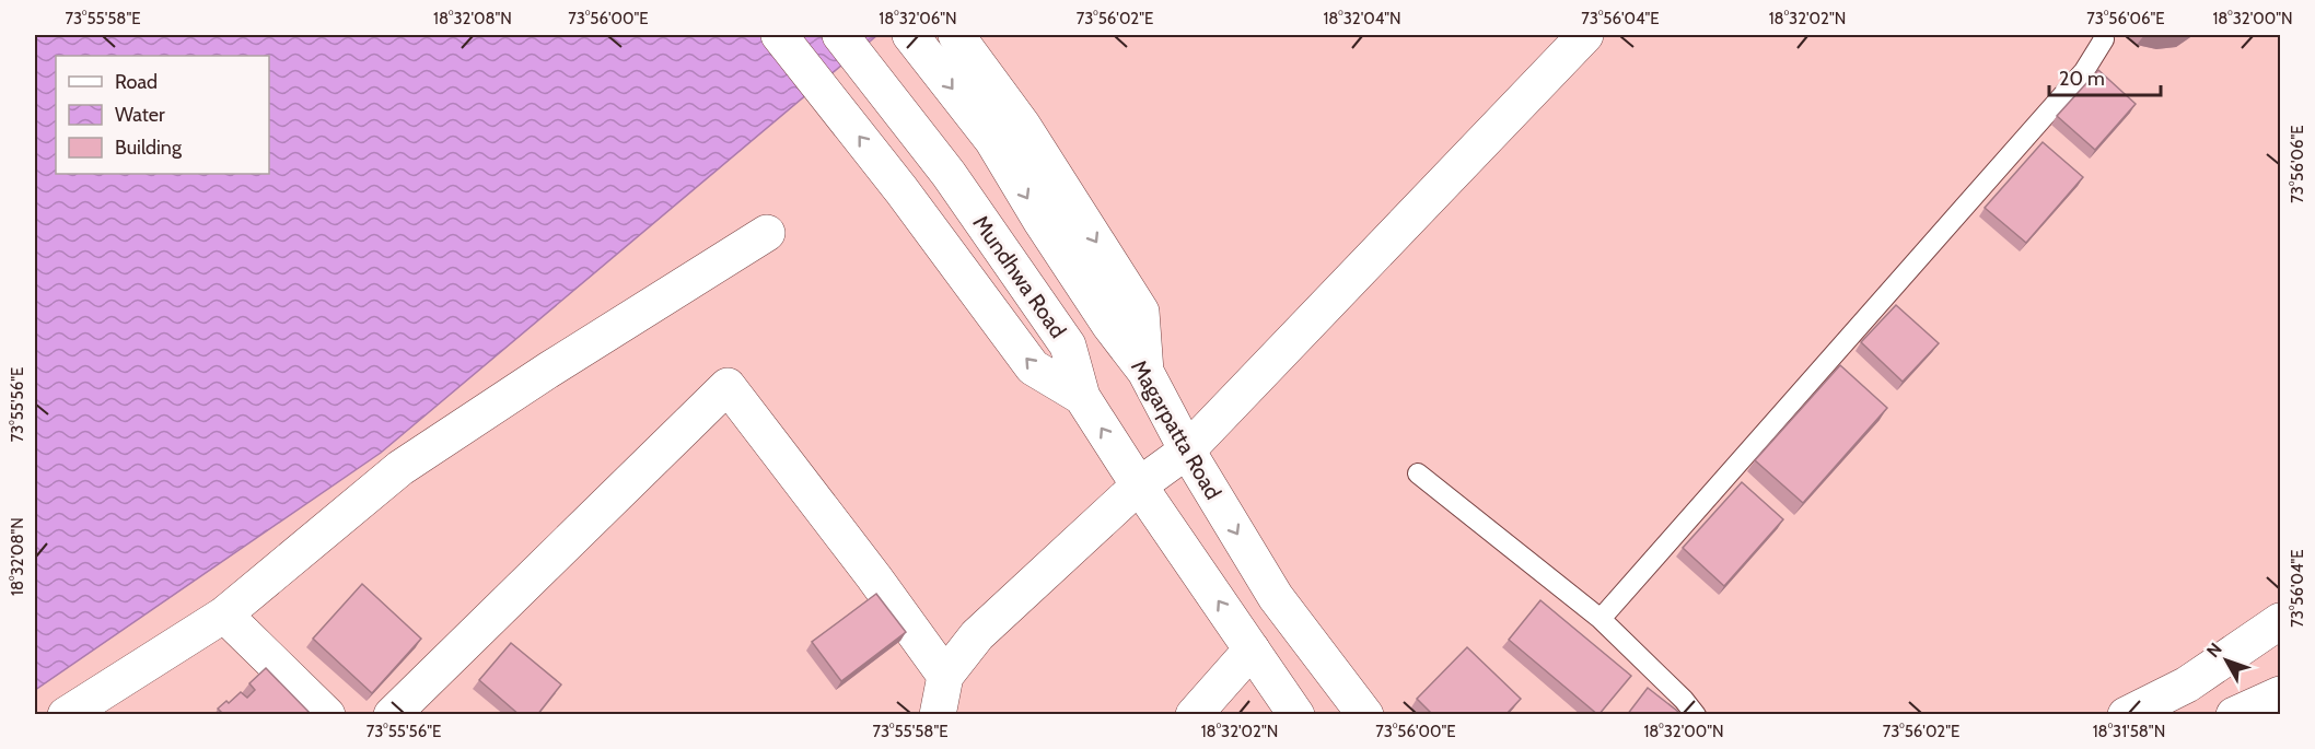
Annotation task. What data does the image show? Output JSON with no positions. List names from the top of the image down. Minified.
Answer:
{"streets":{"main road":["Mundhwa Road","Magarpatta Road"]},"legend":["Road","Water","Building"],"scale_bar":"20 m","north":"top left","coordinates":["73°55'58\"E","18°32'08\"N","73°56'00\"E","18°32'06\"N","73°56'02\"E","18°32'04\"N","73°56'04\"E","18°32'02\"N","73°56'06\"E","18°32'00\"N","73°55'56\"E","18°31'58\"N"]}
